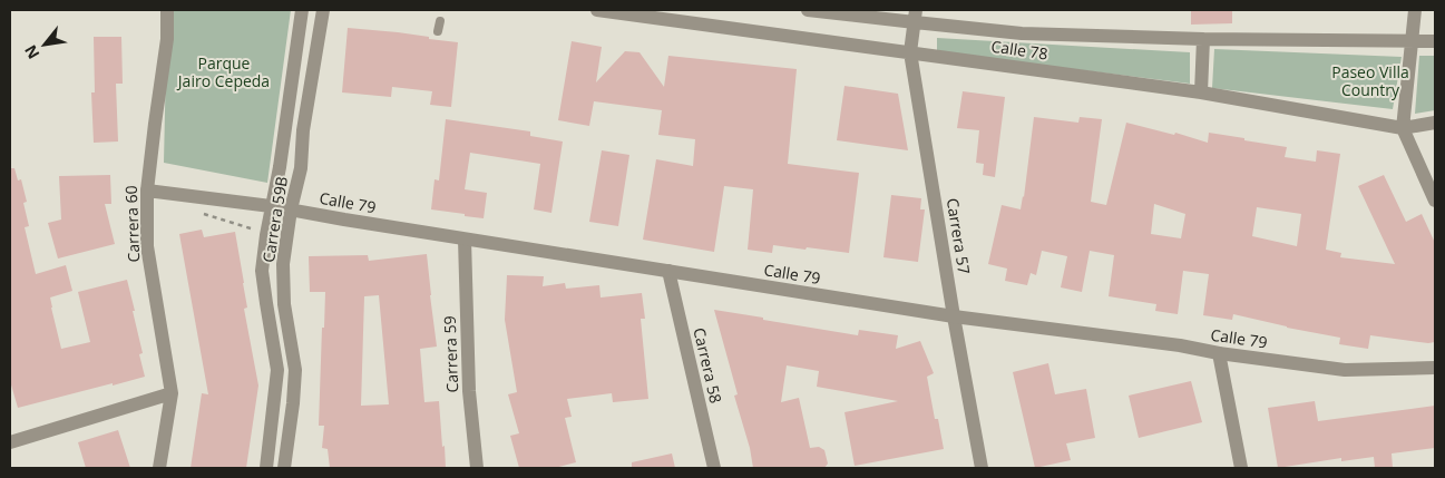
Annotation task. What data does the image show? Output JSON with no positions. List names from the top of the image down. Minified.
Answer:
{"streets":{"street":["Calle 78","Calle 79","Carrera 59B","Carrera 60","Carrera 57","Carrera 59","Carrera 58"]},"crossings":[["Calle 78","Carrera 57"],["Calle 79","Carrera 59B"],["Calle 79","Carrera 60"],["Calle 79","Carrera 57"],["Calle 79","Carrera 59"],["Calle 79","Carrera 58"]],"parks":["Parque Jairo Cepeda","Paseo Villa Country"],"north":"bottom left"}
